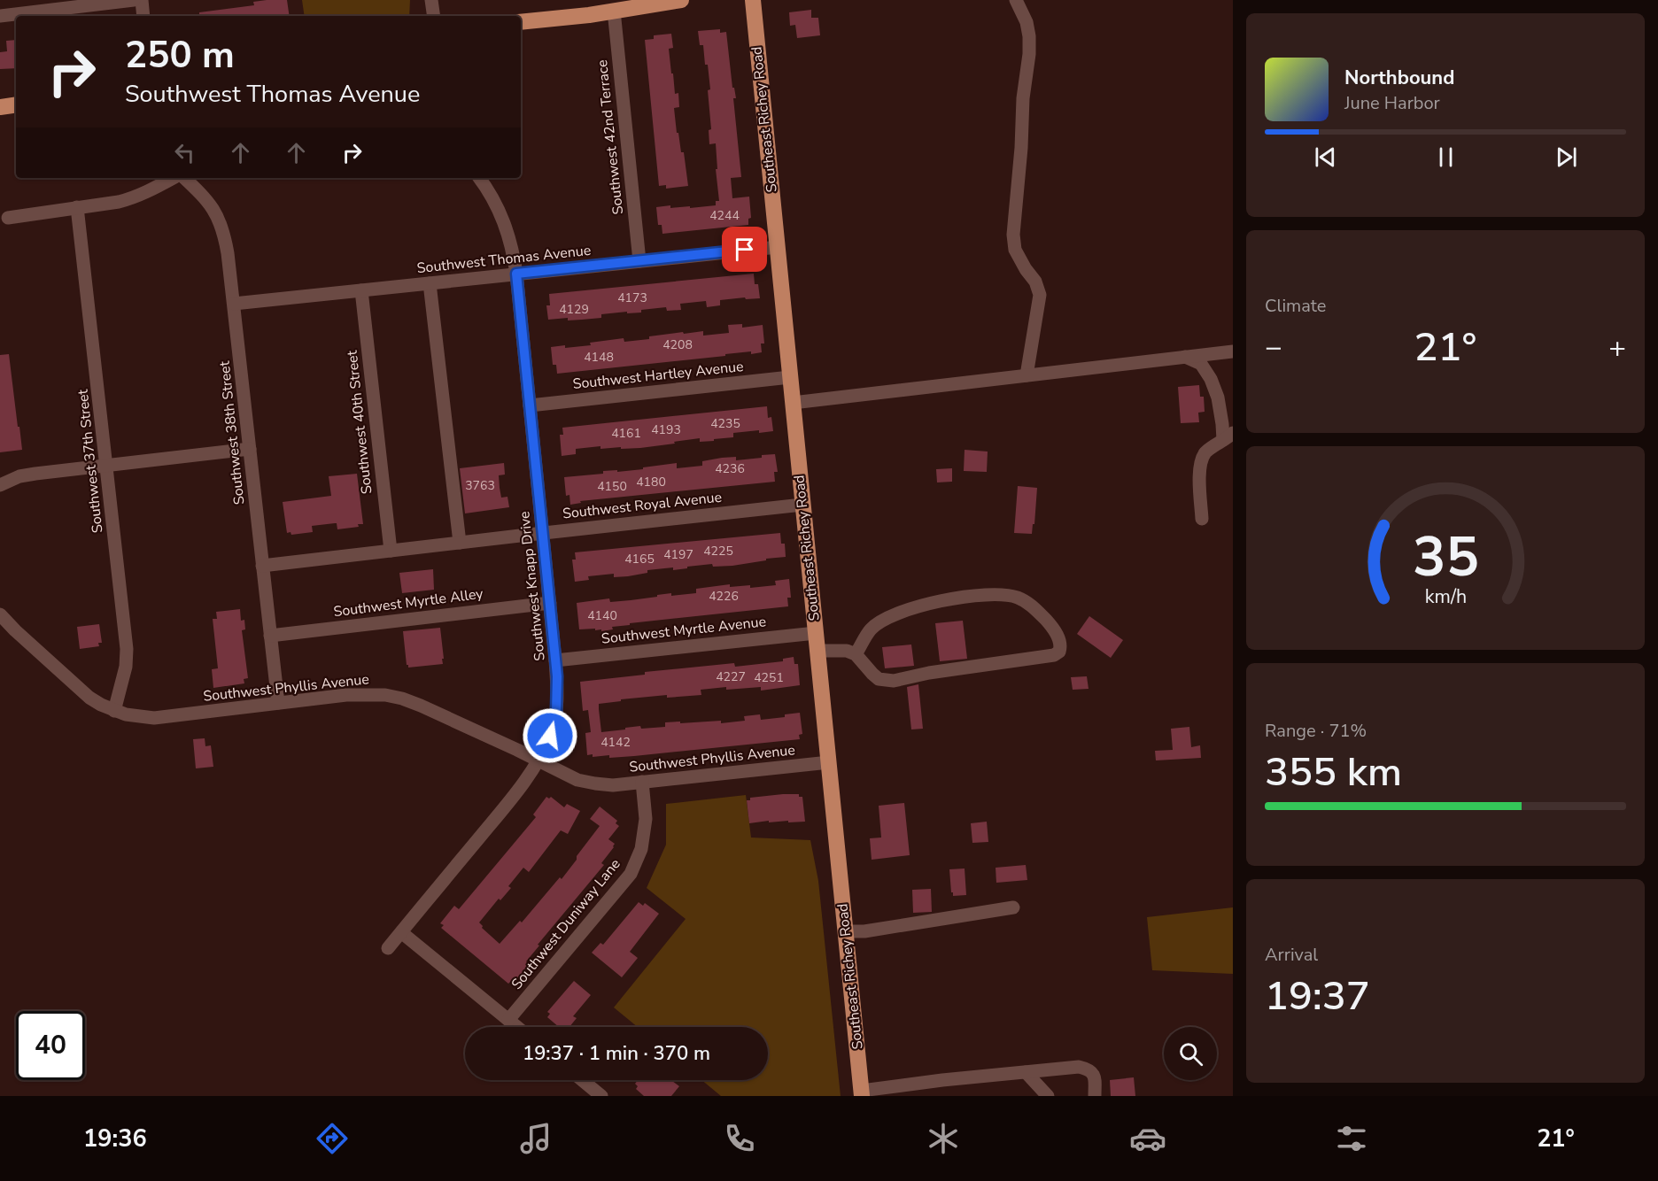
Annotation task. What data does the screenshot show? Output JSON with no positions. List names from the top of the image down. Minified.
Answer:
{"streets":{"main road":["Southeast Richey Road"],"street":["Southwest 42nd Terrace","Southwest Thomas Avenue","Southwest Hartley Avenue","Southwest 40th Street","Southwest 38th Street","Southwest 37th Street","Southwest Royal Avenue","Southwest Knapp Drive","Southwest Myrtle Alley","Southwest Myrtle Avenue","Southwest Phyllis Avenue","Southwest Duniway Lane"]},"crossings":[["Southeast Richey Road","Southwest Thomas Avenue"],["Southeast Richey Road","Southwest Hartley Avenue"],["Southeast Richey Road","Southwest Royal Avenue"],["Southeast Richey Road","Southwest Myrtle Avenue"],["Southeast Richey Road","Southwest Phyllis Avenue"],["Southwest 42nd Terrace","Southwest Thomas Avenue"],["Southwest Thomas Avenue","Southwest 40th Street"],["Southwest Thomas Avenue","Southwest 38th Street"],["Southwest Thomas Avenue","Southwest Knapp Drive"],["Southwest Hartley Avenue","Southwest Knapp Drive"],["Southwest 40th Street","Southwest Royal Avenue"],["Southwest 38th Street","Southwest Royal Avenue"],["Southwest 38th Street","Southwest Myrtle Alley"],["Southwest 38th Street","Southwest Phyllis Avenue"],["Southwest 37th Street","Southwest Phyllis Avenue"],["Southwest Royal Avenue","Southwest Knapp Drive"],["Southwest Knapp Drive","Southwest Myrtle Alley"],["Southwest Knapp Drive","Southwest Myrtle Avenue"],["Southwest Knapp Drive","Southwest Phyllis Avenue"],["Southwest Phyllis Avenue","Southwest Duniway Lane"]],"house_numbers":["4244","4173","4129","4208","4148","4235","4193","4161","4236","4180","3763","4150","4225","4197","4165","4226","4140","4227","4251","4142"],"page":{"turn":["250 m","Southwest Thomas Avenue"],"song":["Northbound","June Harbor"],"tile":["Climate",["Range · 71%","355 km"],["Arrival","19:37"]],"heat":["−","21°","+"],"limit":"40","trip":"19:37 · 1 min · 370 m","tabs":["19:36","21°"],"gauge":["35","km/h"]}}
